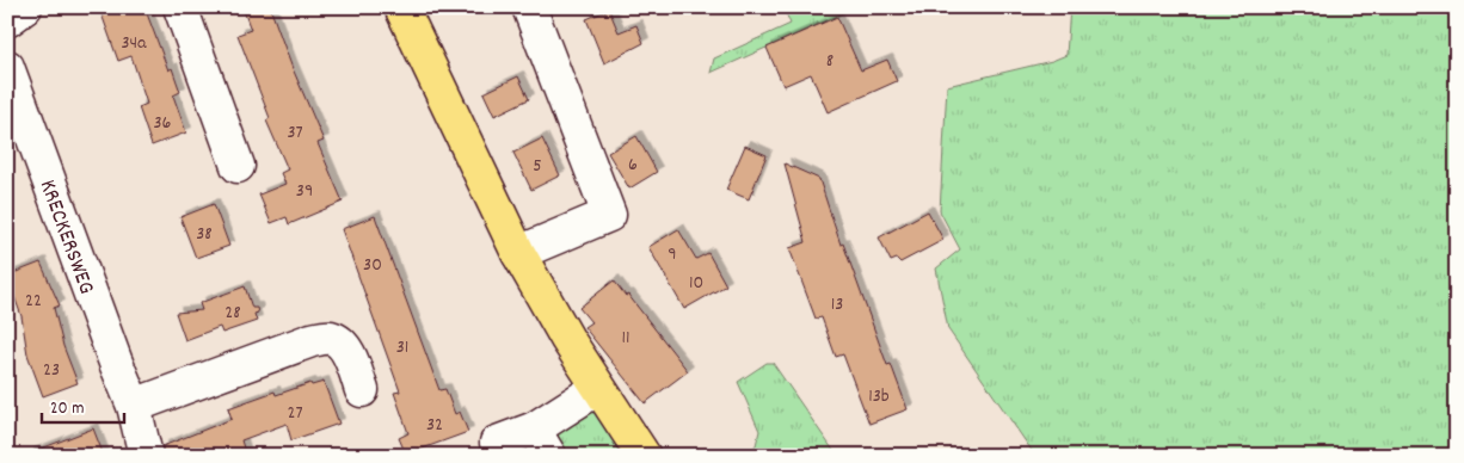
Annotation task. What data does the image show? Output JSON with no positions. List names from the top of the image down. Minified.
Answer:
{"streets":{"street":["KRECKERSWEG"]},"house_numbers":["34a","8","36","37","6","5","39","38","9","30","10","22","13","28","11","31","23","13b","27","32"],"scale_bar":"20 m"}
